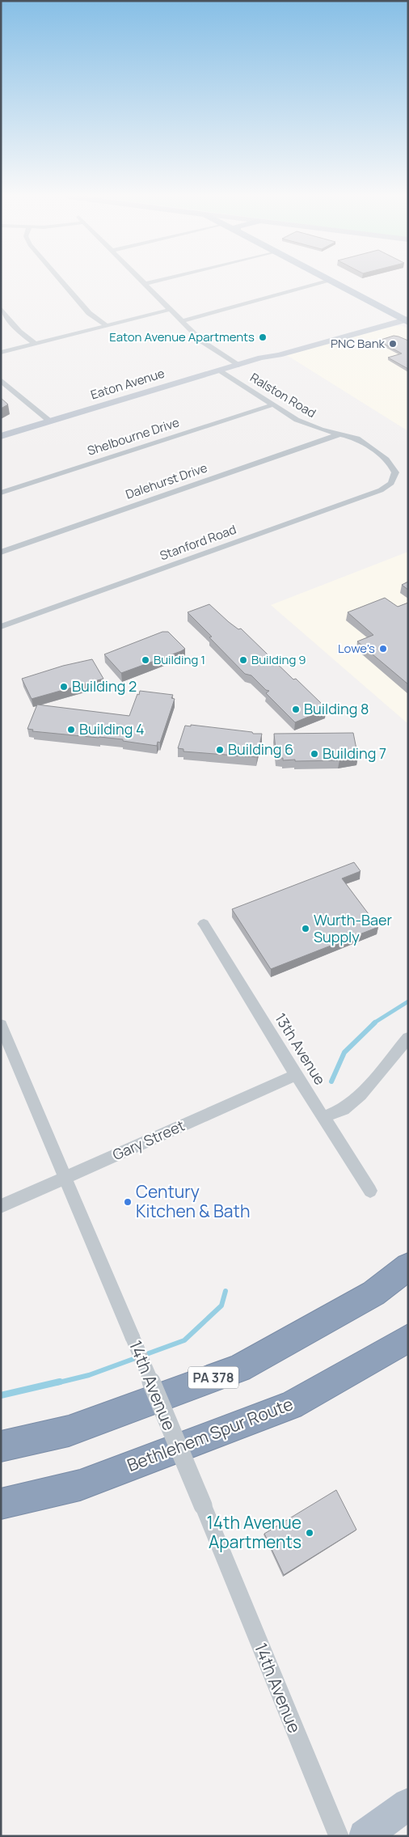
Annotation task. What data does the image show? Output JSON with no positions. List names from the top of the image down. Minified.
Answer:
{"streets":{"highway":["PA 378","Bethlehem Spur Route"],"street":["Eaton Avenue","Ralston Road","Shelbourne Drive","Dalehurst Drive","Stanford Road","13th Avenue","Gary Street","14th Avenue"]},"crossings":[["Eaton Avenue","Ralston Road"],["Ralston Road","Shelbourne Drive"],["Ralston Road","Dalehurst Drive"],["Ralston Road","Stanford Road"],["13th Avenue","Gary Street"],["Gary Street","14th Avenue"]],"places":["Eaton Avenue Apartments","PNC Bank","Lowe's","Building 1","Building 9","Building 2","Building 8","Building 4","Building 6","Building 7","Wurth-Baer Supply","Century Kitchen & Bath","14th Avenue Apartments"]}
